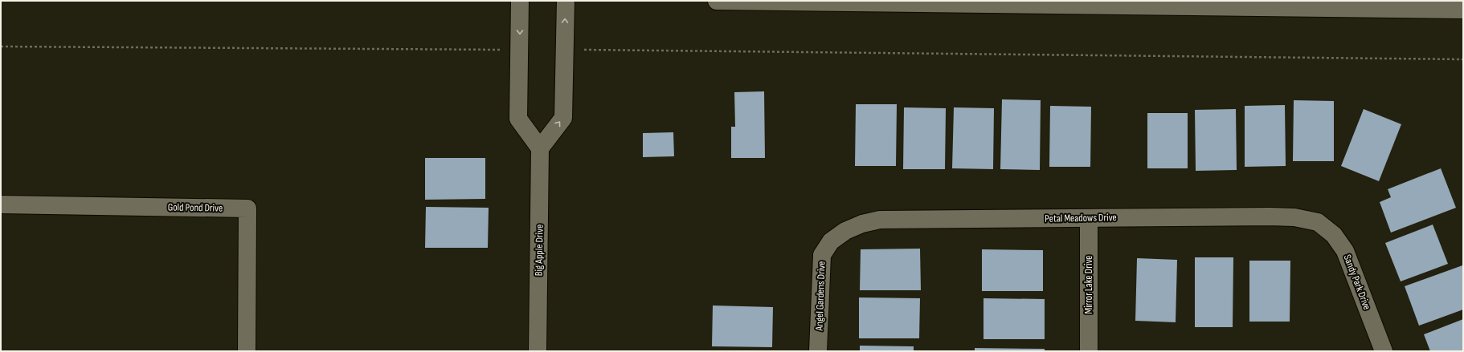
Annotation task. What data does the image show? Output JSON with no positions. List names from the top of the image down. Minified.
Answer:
{"streets":{"street":["Gold Pond Drive","Petal Meadows Drive","Big Apple Drive","Sandy Park Drive","Mirror Lake Drive","Angel Gardens Drive"]},"crossings":[["Petal Meadows Drive","Sandy Park Drive"],["Petal Meadows Drive","Mirror Lake Drive"],["Petal Meadows Drive","Angel Gardens Drive"]]}
